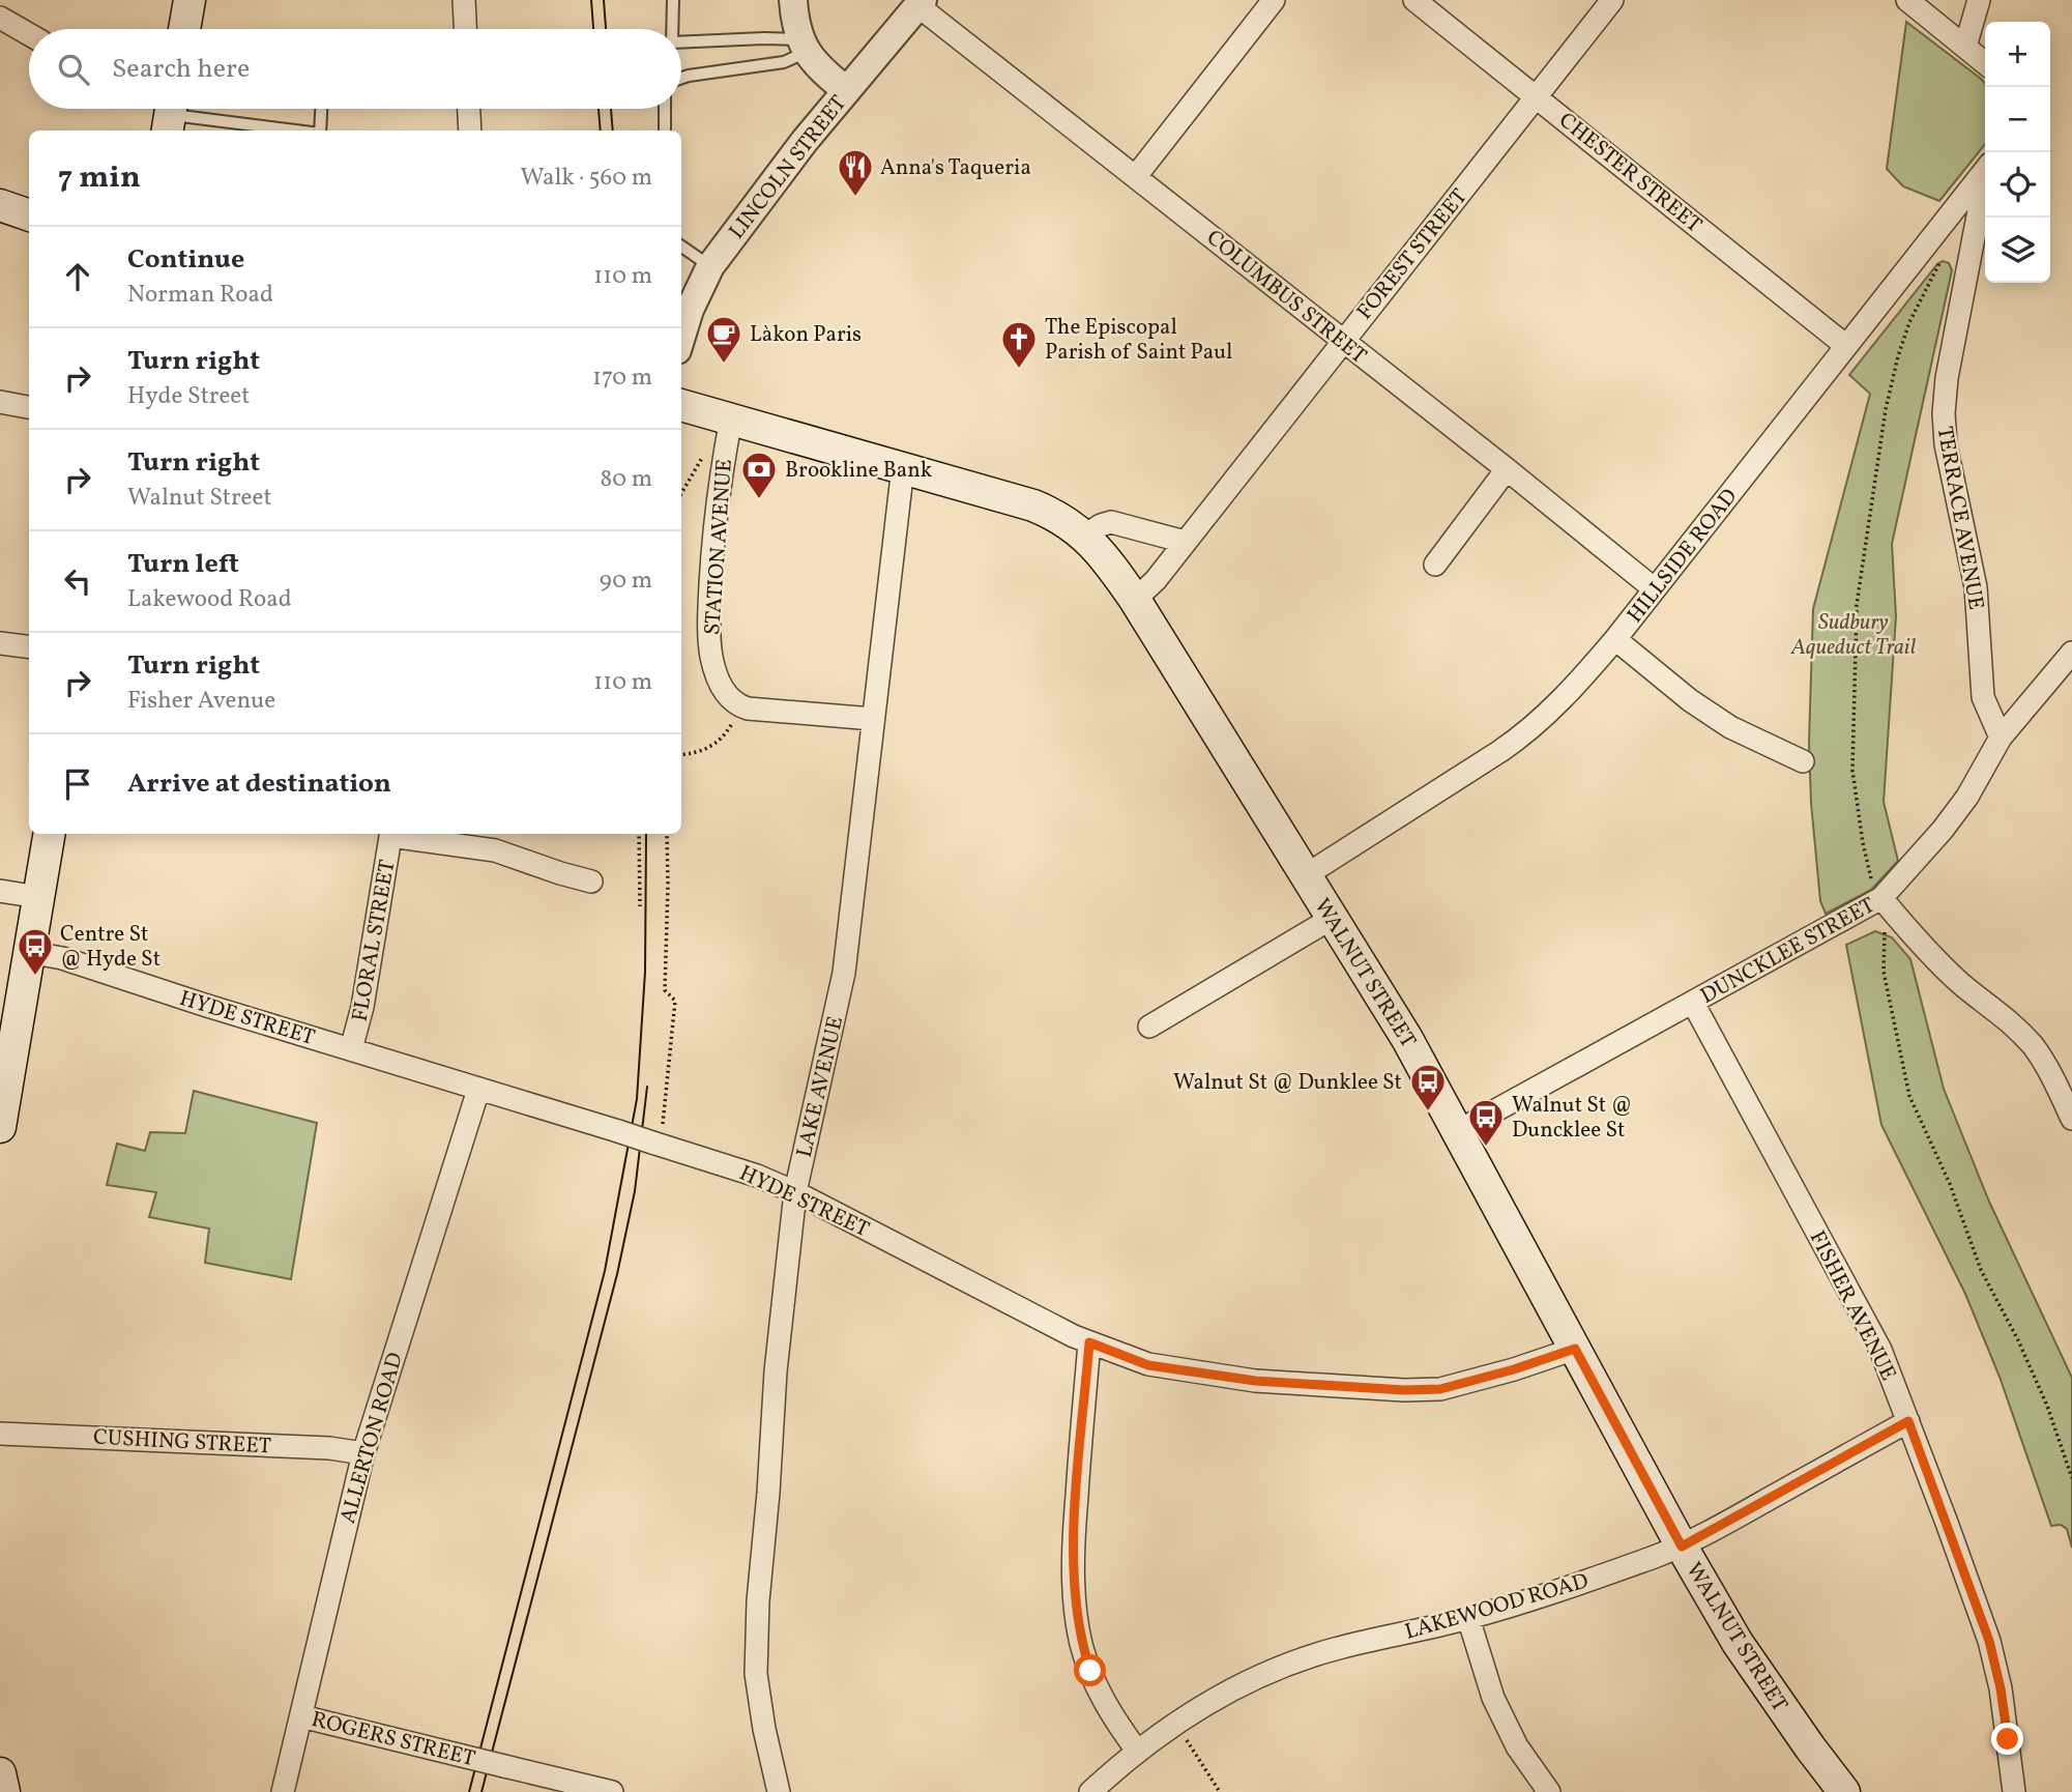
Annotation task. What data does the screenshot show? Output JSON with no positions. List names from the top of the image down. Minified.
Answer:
{"streets":{"main road":["WALNUT STREET"],"street":["LINCOLN STREET","CHESTER STREET","FOREST STREET","COLUMBUS STREET","TERRACE AVENUE","STATION AVENUE","HILLSIDE ROAD","FLORAL STREET","DUNCKLEE STREET","HYDE STREET","LAKE AVENUE","FISHER AVENUE","ALLERTON ROAD","CUSHING STREET","LAKEWOOD ROAD","ROGERS STREET"]},"crossings":[["LINCOLN STREET","COLUMBUS STREET"],["CHESTER STREET","FOREST STREET"],["CHESTER STREET","HILLSIDE ROAD"],["FOREST STREET","COLUMBUS STREET"],["FOREST STREET","WALNUT STREET"],["COLUMBUS STREET","HILLSIDE ROAD"],["TERRACE AVENUE","DUNCKLEE STREET"],["STATION AVENUE","WALNUT STREET"],["HILLSIDE ROAD","WALNUT STREET"],["FLORAL STREET","HYDE STREET"],["DUNCKLEE STREET","WALNUT STREET"],["DUNCKLEE STREET","FISHER AVENUE"],["WALNUT STREET","HYDE STREET"],["WALNUT STREET","LAKE AVENUE"],["WALNUT STREET","LAKEWOOD ROAD"],["HYDE STREET","LAKE AVENUE"],["HYDE STREET","ALLERTON ROAD"],["FISHER AVENUE","LAKEWOOD ROAD"],["ALLERTON ROAD","CUSHING STREET"],["ALLERTON ROAD","ROGERS STREET"]],"parks":["Sudbury Aqueduct Trail"],"places":{"restaurant":["Anna's Taqueria"],"cafe":["Làkon Paris"],"church":["The Episcopal Parish of Saint Paul"],"bank":["Brookline Bank"],"bus stop":["Centre St @ Hyde St","Walnut St @ Dunklee St","Walnut St @ Duncklee St"]},"page":{"map_buttons":["+","−"],"search":"Search here","heading":["7 min","Walk · 560 m"],"list":[["Continue","Norman Road","110 m"],["Turn right","Hyde Street","170 m"],["Turn right","Walnut Street","80 m"],["Turn left","Lakewood Road","90 m"],["Turn right","Fisher Avenue","110 m"],"Arrive at destination"]}}
